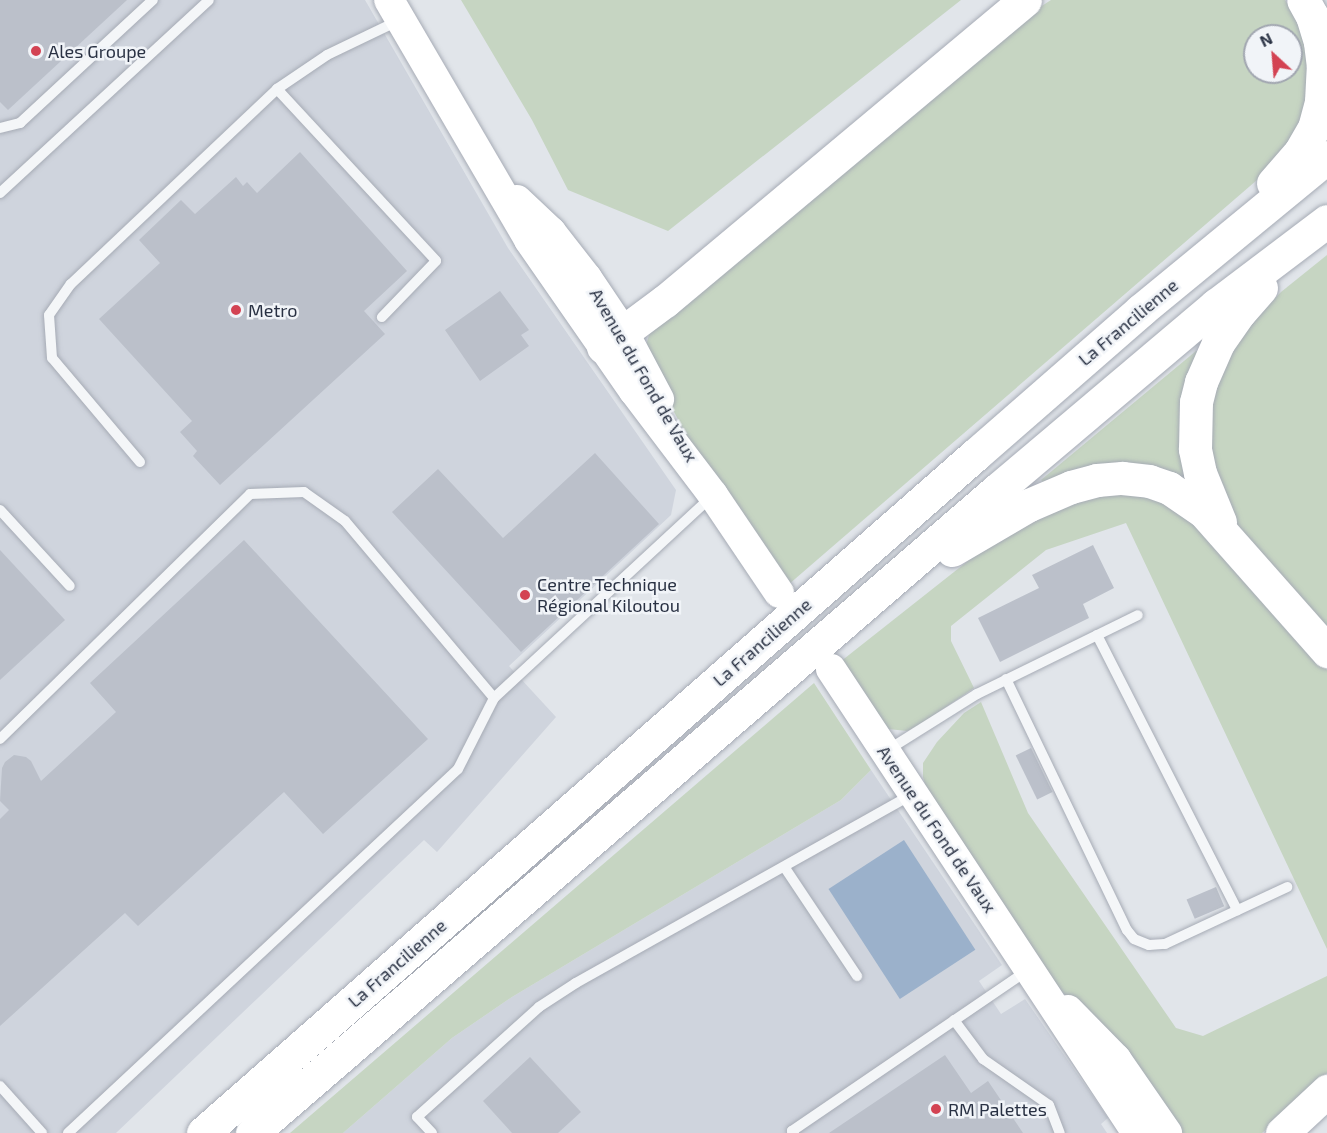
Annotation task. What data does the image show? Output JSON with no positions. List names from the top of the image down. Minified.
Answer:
{"streets":{"highway":["La Francilienne"],"street":["Avenue du Fond de Vaux"]},"places":["Ales Groupe","Metro","Centre Technique Régional Kiloutou","RM Palettes"],"north":"top left"}
